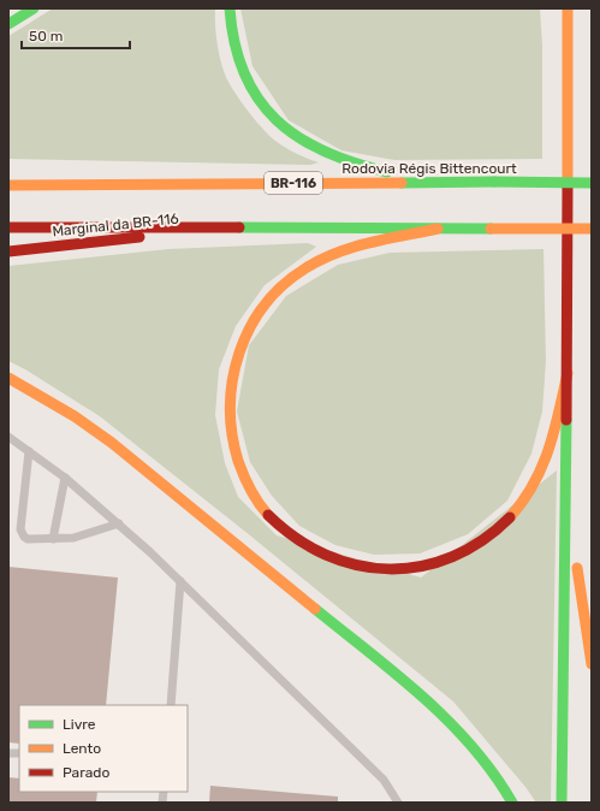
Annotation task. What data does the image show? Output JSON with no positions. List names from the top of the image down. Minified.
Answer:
{"streets":{"main road":["Rodovia Régis Bittencourt","BR-116","Marginal da BR-116"]},"legend":["Livre","Lento","Parado"],"scale_bar":"50 m"}
